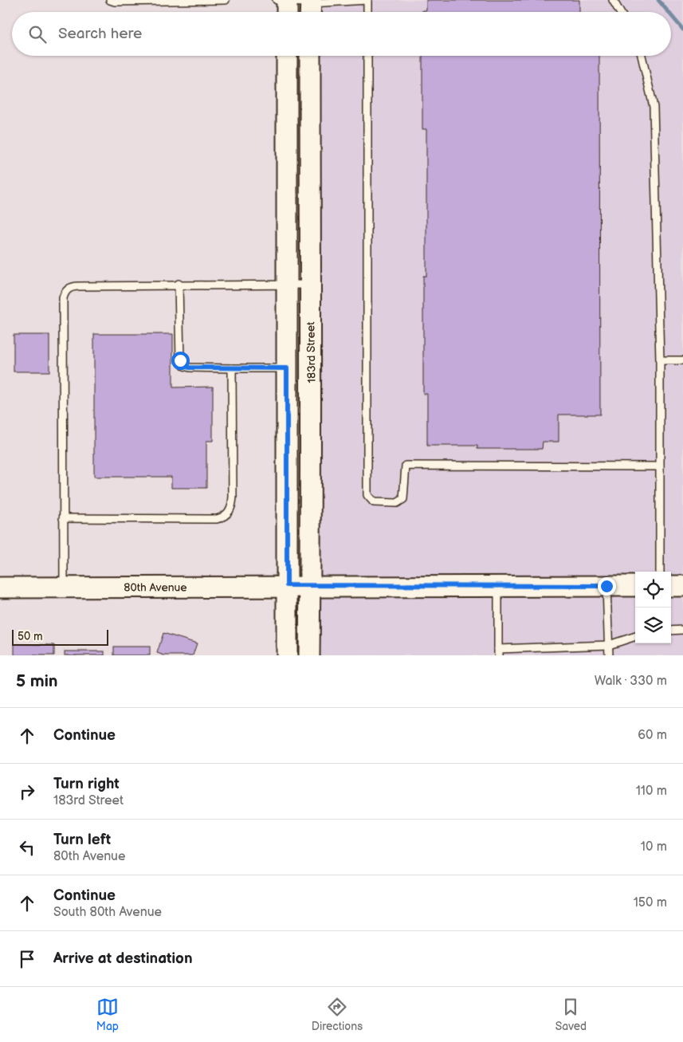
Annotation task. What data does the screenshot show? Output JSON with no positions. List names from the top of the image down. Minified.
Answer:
{"streets":{"street":["183rd Street","80th Avenue"]},"crossings":[["183rd Street","80th Avenue"]],"scale_bar":"50 m","page":{"search":"Search here","scale":"50 m","heading":["5 min","Walk · 330 m"],"list":[["Continue","60 m"],["Turn right","183rd Street","110 m"],["Turn left","80th Avenue","10 m"],["Continue","South 80th Avenue","150 m"],"Arrive at destination"],"nav":["Map","Directions","Saved"]}}
